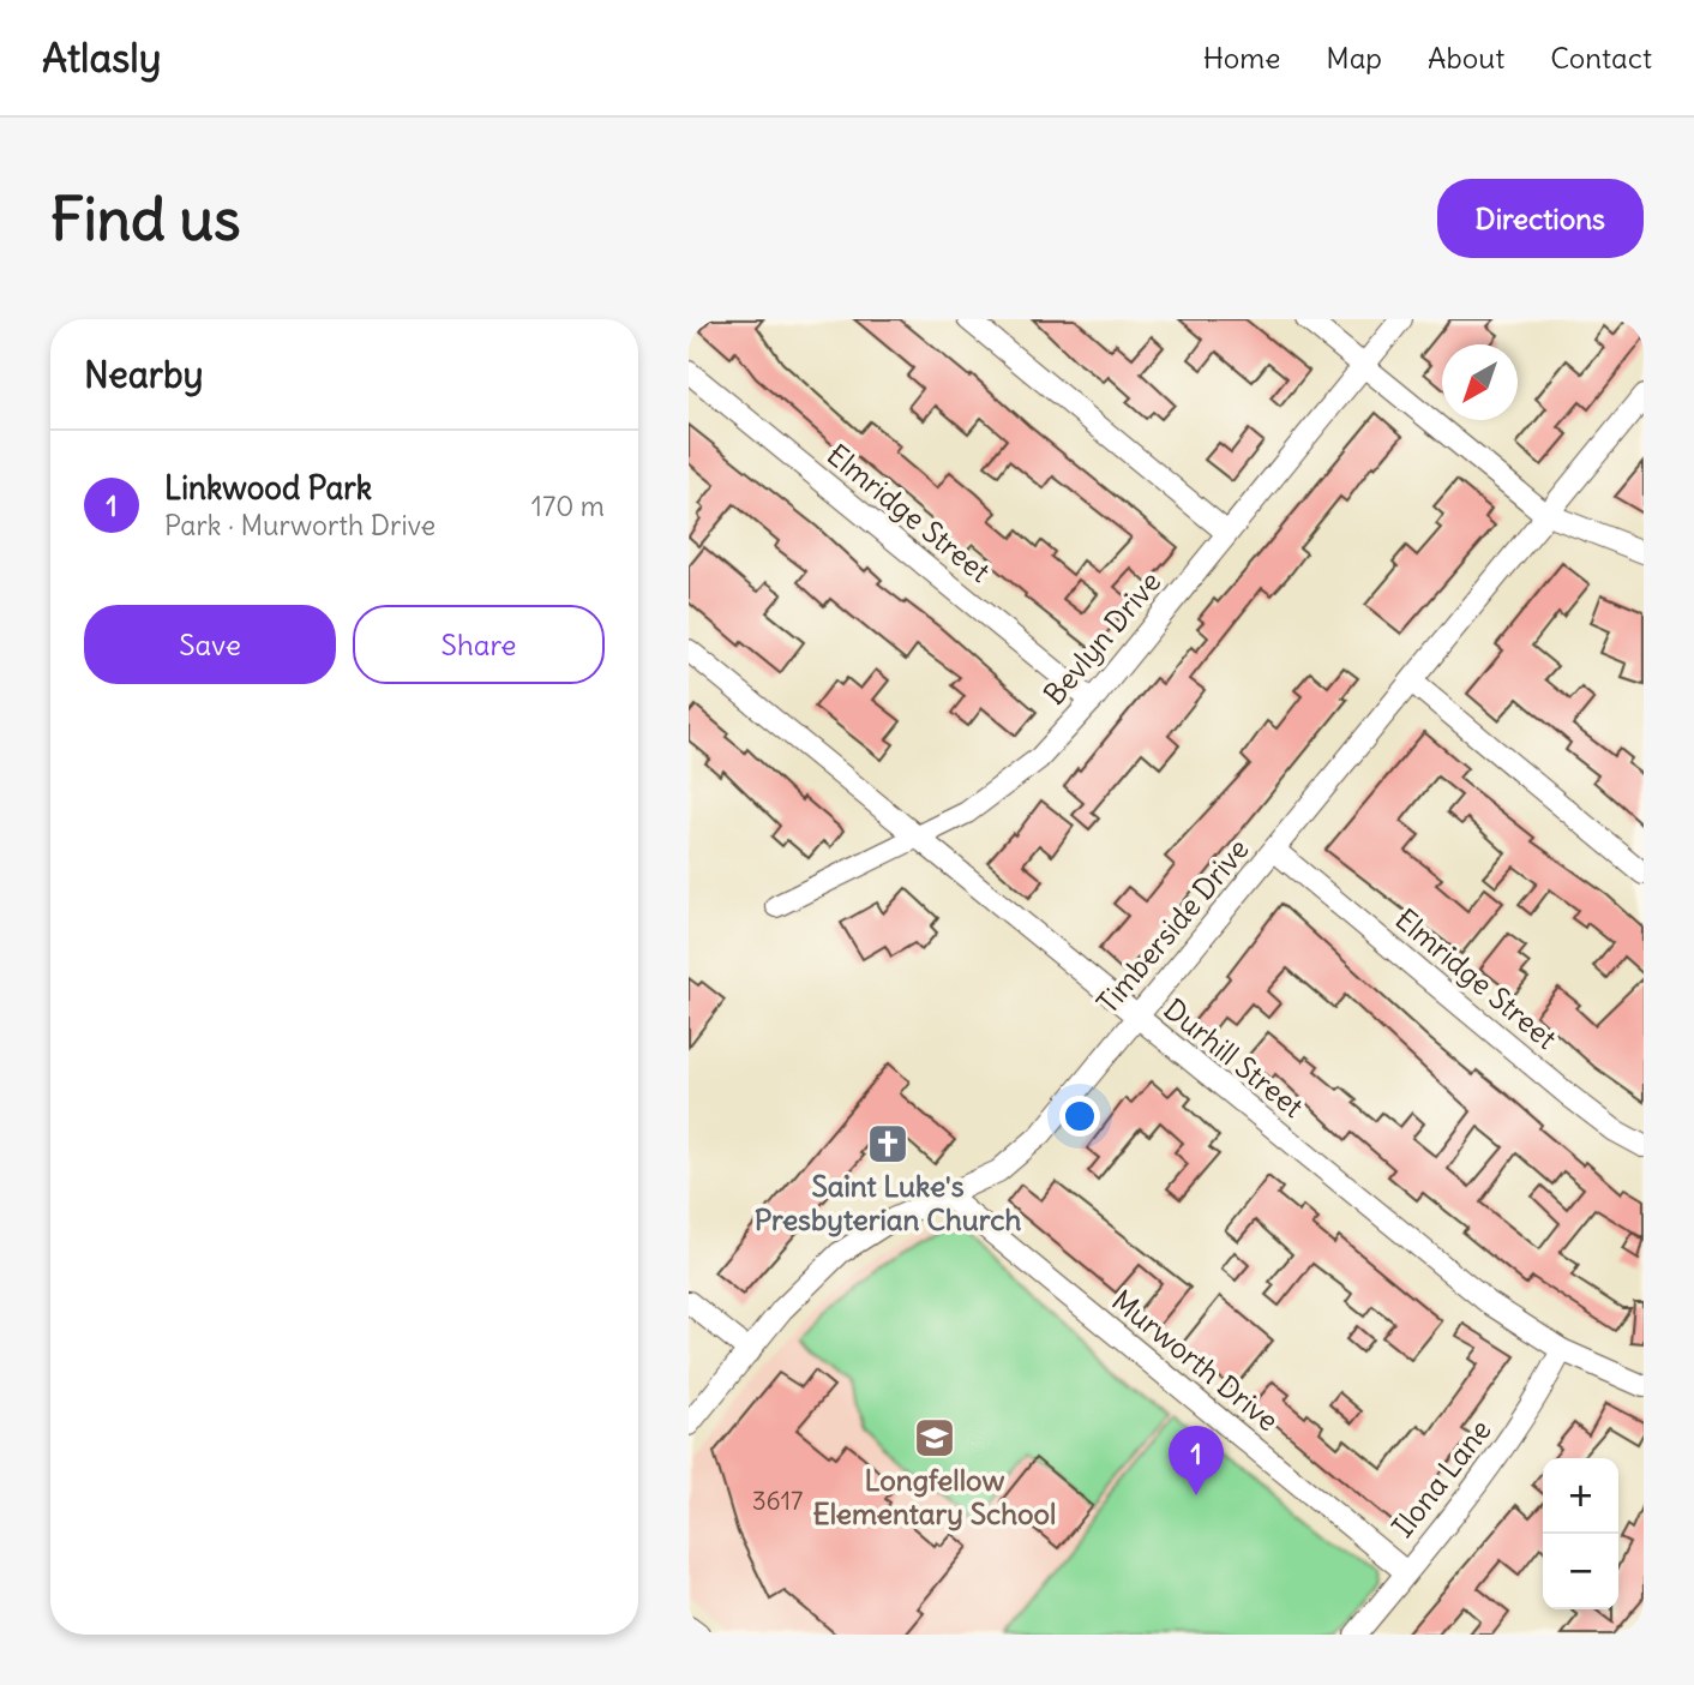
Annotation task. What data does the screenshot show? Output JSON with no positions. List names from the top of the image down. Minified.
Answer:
{"streets":{"street":["Elmridge Street","Bevlyn Drive","Timberside Drive","Durhill Street","Murworth Drive","Ilona Lane"]},"crossings":[["Elmridge Street","Bevlyn Drive"],["Elmridge Street","Timberside Drive"],["Bevlyn Drive","Durhill Street"],["Timberside Drive","Durhill Street"],["Timberside Drive","Murworth Drive"],["Durhill Street","Ilona Lane"],["Murworth Drive","Ilona Lane"]],"places":{"church":["Saint Luke's Presbyterian Church"],"school or university":["Longfellow Elementary School"]},"house_numbers":["3617"],"north":"bottom left","page":{"header":"Atlasly","nav":["Home","Map","About","Contact"],"buttons":["Directions",["Save","Share"]],"title":"Find us","heading":"Nearby","list":[{"mark":"1","name":"Linkwood Park","note":"Park · Murworth Drive","value":"170 m"}],"pins":"1","map_buttons":["+","−"]}}
